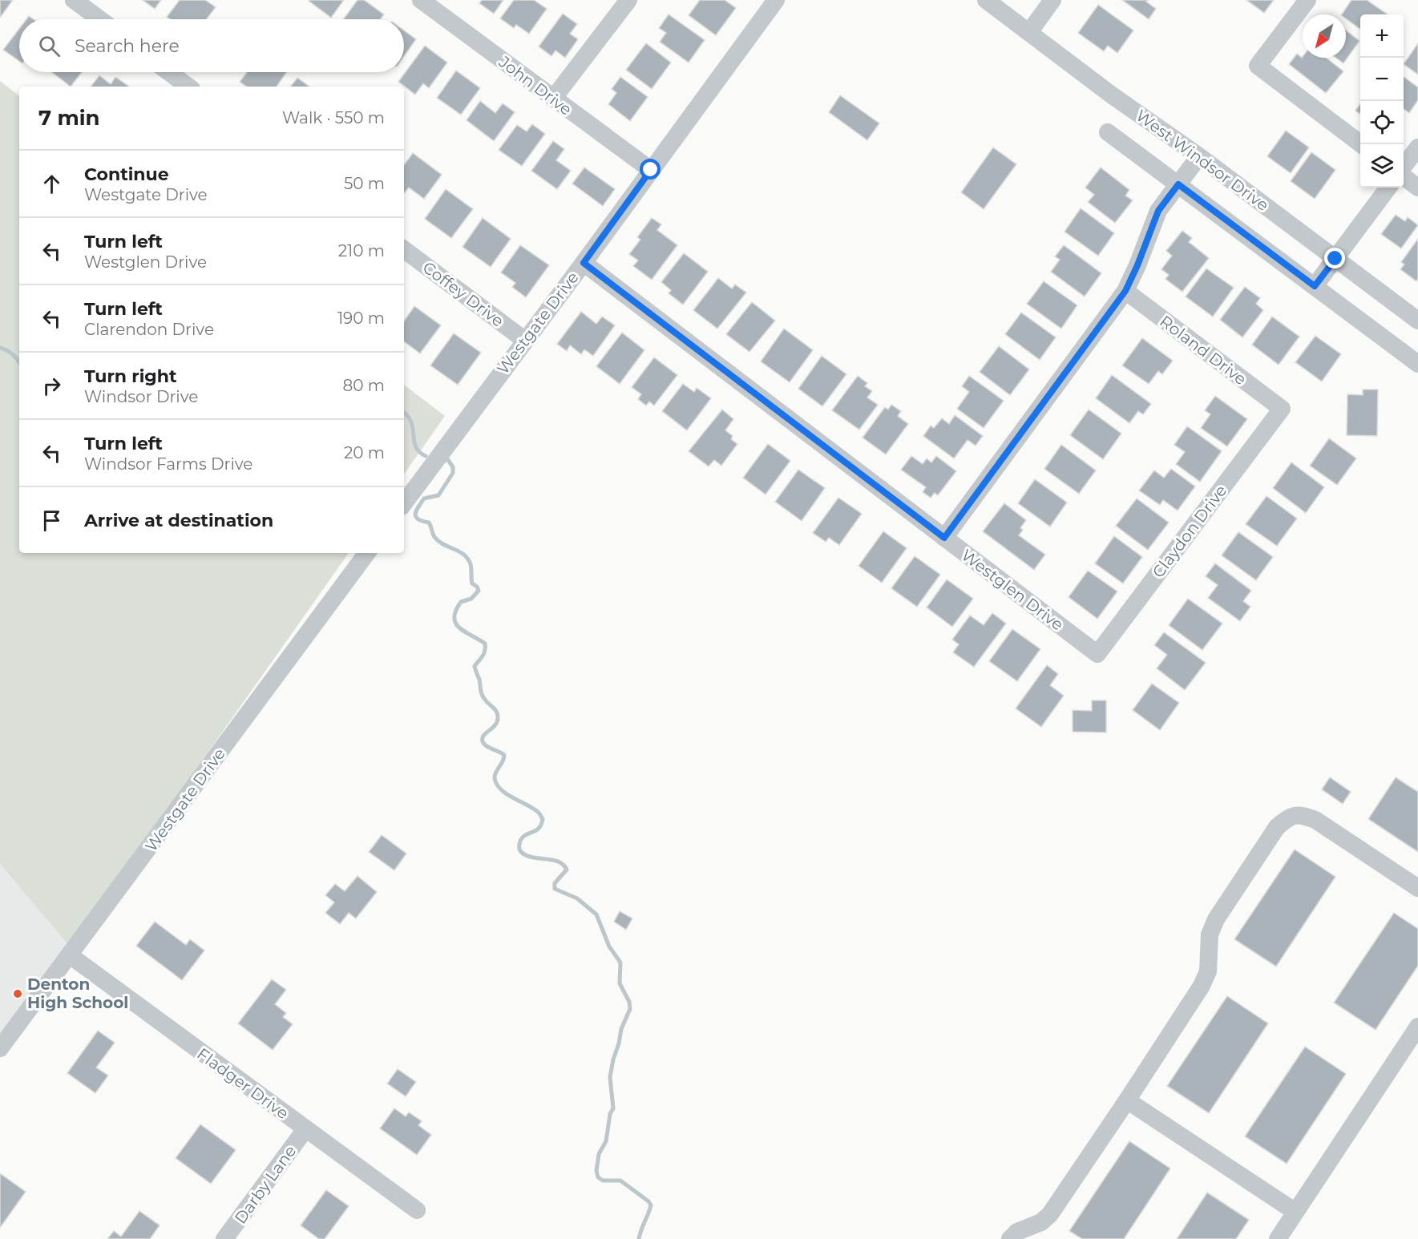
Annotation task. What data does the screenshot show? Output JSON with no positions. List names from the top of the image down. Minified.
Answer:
{"streets":{"street":["John Drive","West Windsor Drive","Coffey Drive","Westgate Drive","Roland Drive","Claydon Drive","Westglen Drive","Fladger Drive","Darby Lane"]},"crossings":[["John Drive","Westgate Drive"],["Coffey Drive","Westgate Drive"],["Westgate Drive","Westglen Drive"],["Westgate Drive","Fladger Drive"],["Roland Drive","Claydon Drive"],["Claydon Drive","Westglen Drive"],["Fladger Drive","Darby Lane"]],"places":["Denton High School"],"north":"bottom left","page":{"map_buttons":["+","−"],"search":"Search here","heading":["7 min","Walk · 550 m"],"list":[["Continue","Westgate Drive","50 m"],["Turn left","Westglen Drive","210 m"],["Turn left","Clarendon Drive","190 m"],["Turn right","Windsor Drive","80 m"],["Turn left","Windsor Farms Drive","20 m"],"Arrive at destination"]}}
